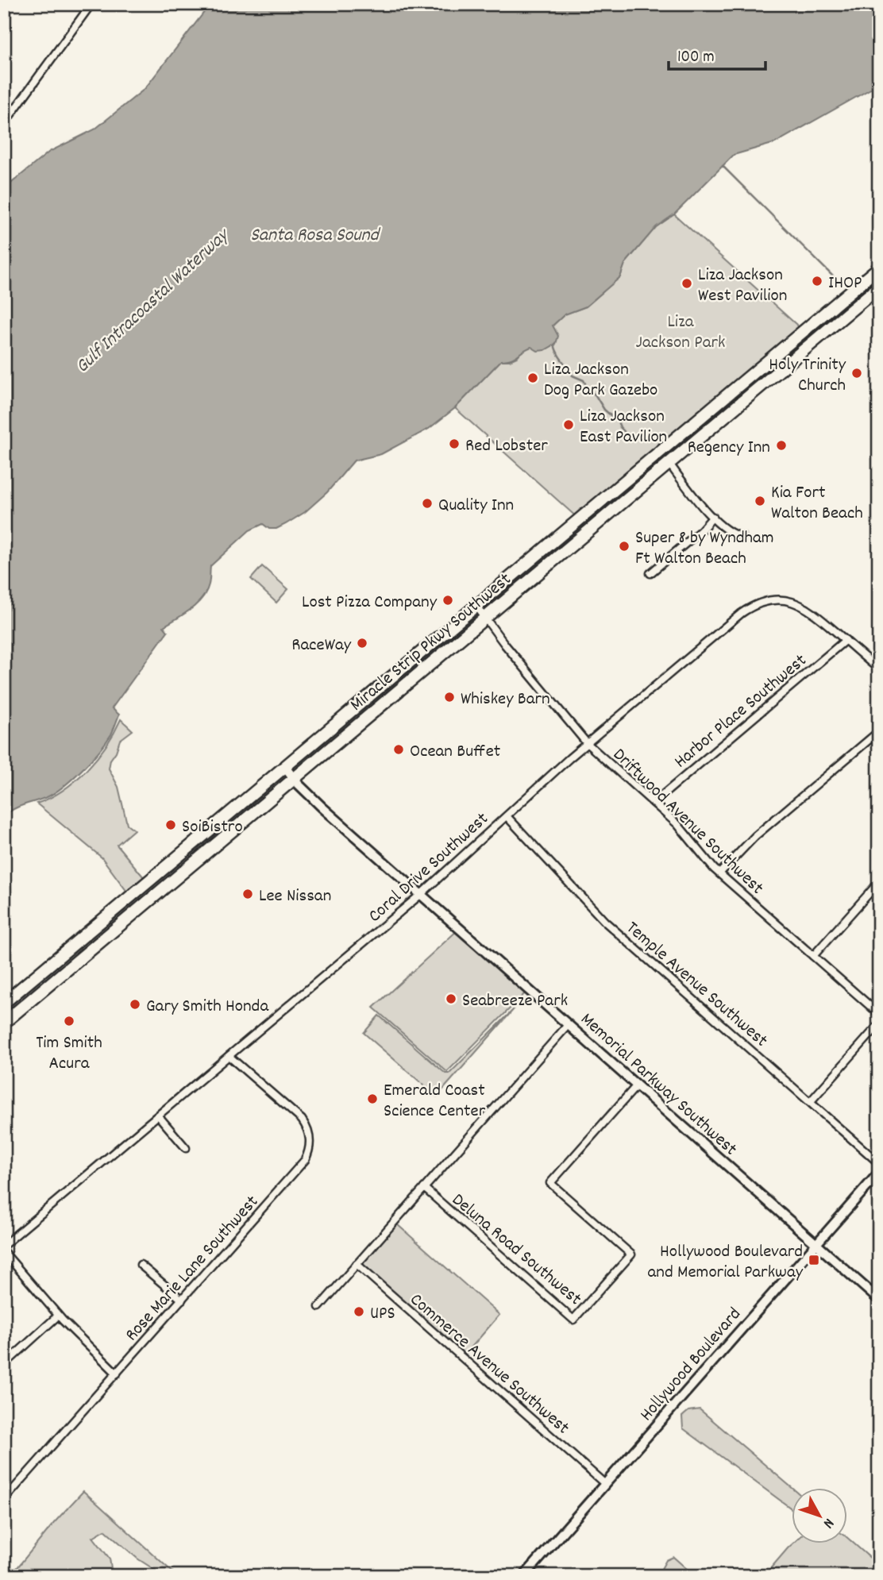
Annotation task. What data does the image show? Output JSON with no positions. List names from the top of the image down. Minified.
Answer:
{"streets":{"highway":["Miracle Strip Pkwy Southwest"],"street":["Harbor Place Southwest","Driftwood Avenue Southwest","Coral Drive Southwest","Temple Avenue Southwest","Memorial Parkway Southwest","Deluna Road Southwest","Rose Marie Lane Southwest","Commerce Avenue Southwest","Hollywood Boulevard"]},"crossings":[["Miracle Strip Pkwy Southwest","Driftwood Avenue Southwest"],["Miracle Strip Pkwy Southwest","Memorial Parkway Southwest"],["Harbor Place Southwest","Driftwood Avenue Southwest"],["Harbor Place Southwest","Coral Drive Southwest"],["Driftwood Avenue Southwest","Coral Drive Southwest"],["Coral Drive Southwest","Temple Avenue Southwest"],["Coral Drive Southwest","Memorial Parkway Southwest"],["Coral Drive Southwest","Rose Marie Lane Southwest"],["Memorial Parkway Southwest","Deluna Road Southwest"],["Memorial Parkway Southwest","Hollywood Boulevard"],["Commerce Avenue Southwest","Hollywood Boulevard"]],"water":["Santa Rosa Sound","Gulf Intracoastal Waterway"],"parks":["Liza Jackson Park"],"places":{"other":["IHOP","Liza Jackson West Pavilion","Holy Trinity Church","Liza Jackson Dog Park Gazebo","Liza Jackson East Pavilion","Red Lobster","Regency Inn","Kia Fort Walton Beach","Quality Inn","Super 8 by Wyndham Ft Walton Beach","Lost Pizza Company","RaceWay","Whiskey Barn","Ocean Buffet","SoiBistro","Lee Nissan","Seabreeze Park","Gary Smith Honda","Tim Smith Acura","Emerald Coast Science Center","UPS"],"transit":["Hollywood Boulevard and Memorial Parkway"]},"scale_bar":"100 m","north":"bottom right"}
